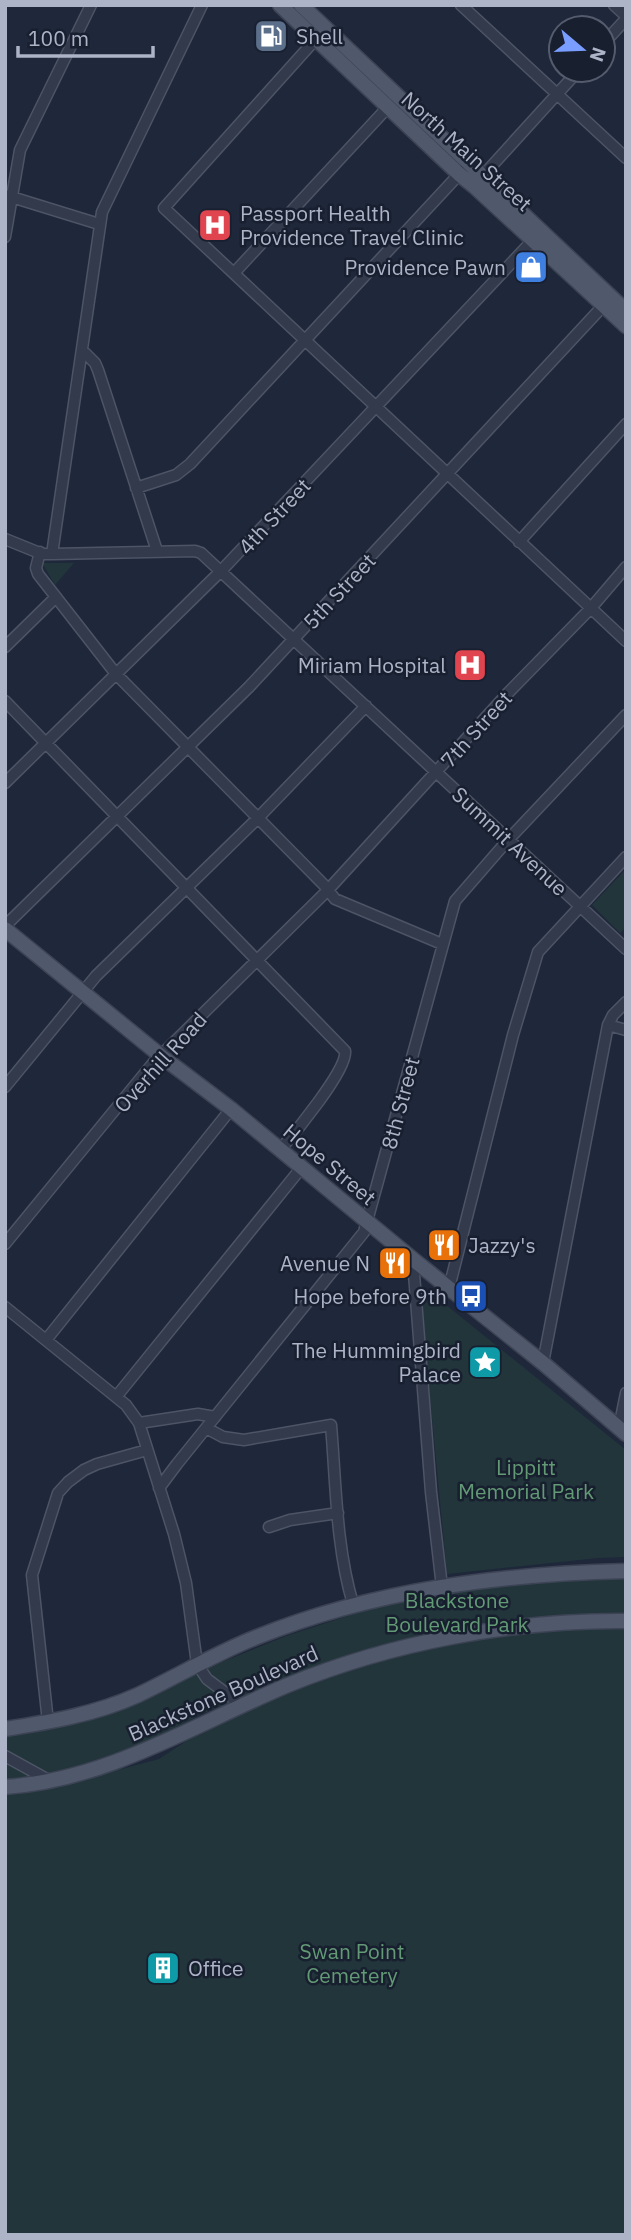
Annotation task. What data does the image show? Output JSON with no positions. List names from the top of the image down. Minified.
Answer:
{"streets":{"main road":["North Main Street","Hope Street","Blackstone Boulevard"],"street":["4th Street","5th Street","7th Street","Summit Avenue","Overhill Road","8th Street"]},"crossings":[["North Main Street","4th Street"],["North Main Street","5th Street"],["4th Street","Summit Avenue"],["5th Street","Summit Avenue"],["5th Street","Hope Street"],["7th Street","Summit Avenue"],["7th Street","Overhill Road"],["Summit Avenue","8th Street"],["Overhill Road","Hope Street"],["8th Street","Hope Street"]],"parks":["Lippitt Memorial Park","Blackstone Boulevard Park","Swan Point Cemetery"],"places":{"fuel station":["Shell"],"hospital":["Passport Health Providence Travel Clinic","Miriam Hospital"],"shop":["Providence Pawn"],"restaurant":["Jazzy's","Avenue N"],"bus stop":["Hope before 9th"],"place":["The Hummingbird Palace"],"building":["Office"]},"scale_bar":"100 m","north":"right"}
